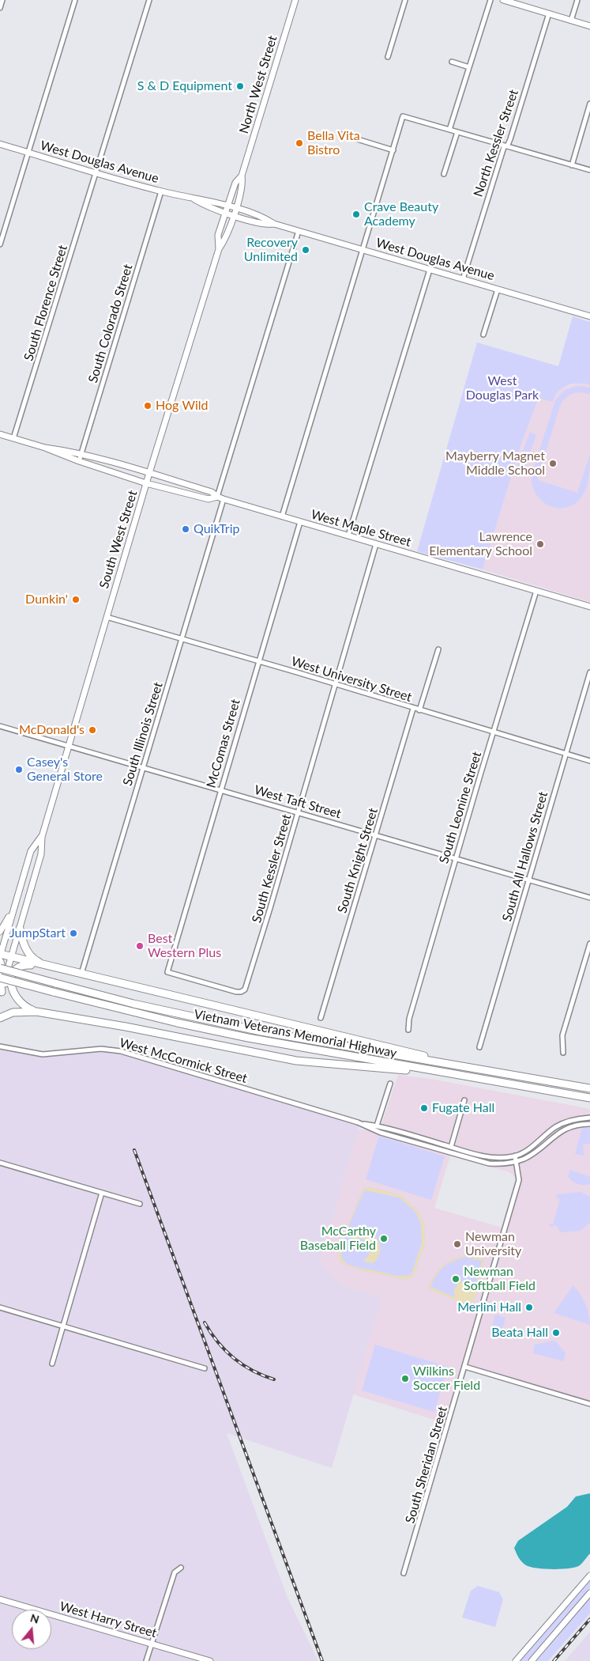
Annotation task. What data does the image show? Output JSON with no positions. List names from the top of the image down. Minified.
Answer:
{"streets":{"highway":["Vietnam Veterans Memorial Highway"],"main road":["North West Street","West Douglas Avenue","West Maple Street","South West Street","West Harry Street"],"street":["North Kessler Street","South Florence Street","South Colorado Street","West University Street","South Illinois Street","McComas Street","West Taft Street","South Leonine Street","South All Hallows Street","South Knight Street","South Kessler Street","West McCormick Street","South Sheridan Street"]},"crossings":[["North West Street","West Douglas Avenue"],["North West Street","South West Street"],["North Kessler Street","West Douglas Avenue"],["West Douglas Avenue","South Florence Street"],["West Douglas Avenue","South Colorado Street"],["West Douglas Avenue","South West Street"],["South Florence Street","West Maple Street"],["South Colorado Street","West Maple Street"],["West Maple Street","South West Street"],["West Maple Street","South Illinois Street"],["West Maple Street","McComas Street"],["West Maple Street","South Leonine Street"],["West Maple Street","South Kessler Street"],["South West Street","West University Street"],["South West Street","West Taft Street"],["West University Street","South Illinois Street"],["West University Street","McComas Street"],["West University Street","South Leonine Street"],["West University Street","South All Hallows Street"],["West University Street","South Knight Street"],["West University Street","South Kessler Street"],["South Illinois Street","West Taft Street"],["McComas Street","West Taft Street"],["McComas Street","South Kessler Street"],["West Taft Street","South Leonine Street"],["West Taft Street","South All Hallows Street"],["West Taft Street","South Knight Street"],["West Taft Street","South Kessler Street"],["West McCormick Street","South Sheridan Street"]],"parks":["West Douglas Park"],"places":["S & D Equipment","Bella Vita Bistro","Crave Beauty Academy","Recovery Unlimited","Hog Wild","Mayberry Magnet Middle School","QuikTrip","Lawrence Elementary School","Dunkin'","McDonald's","Casey's General Store","JumpStart","Best Western Plus","Fugate Hall","McCarthy Baseball Field","Newman University","Newman Softball Field","Merlini Hall","Beata Hall","Wilkins Soccer Field"],"north":"top"}
